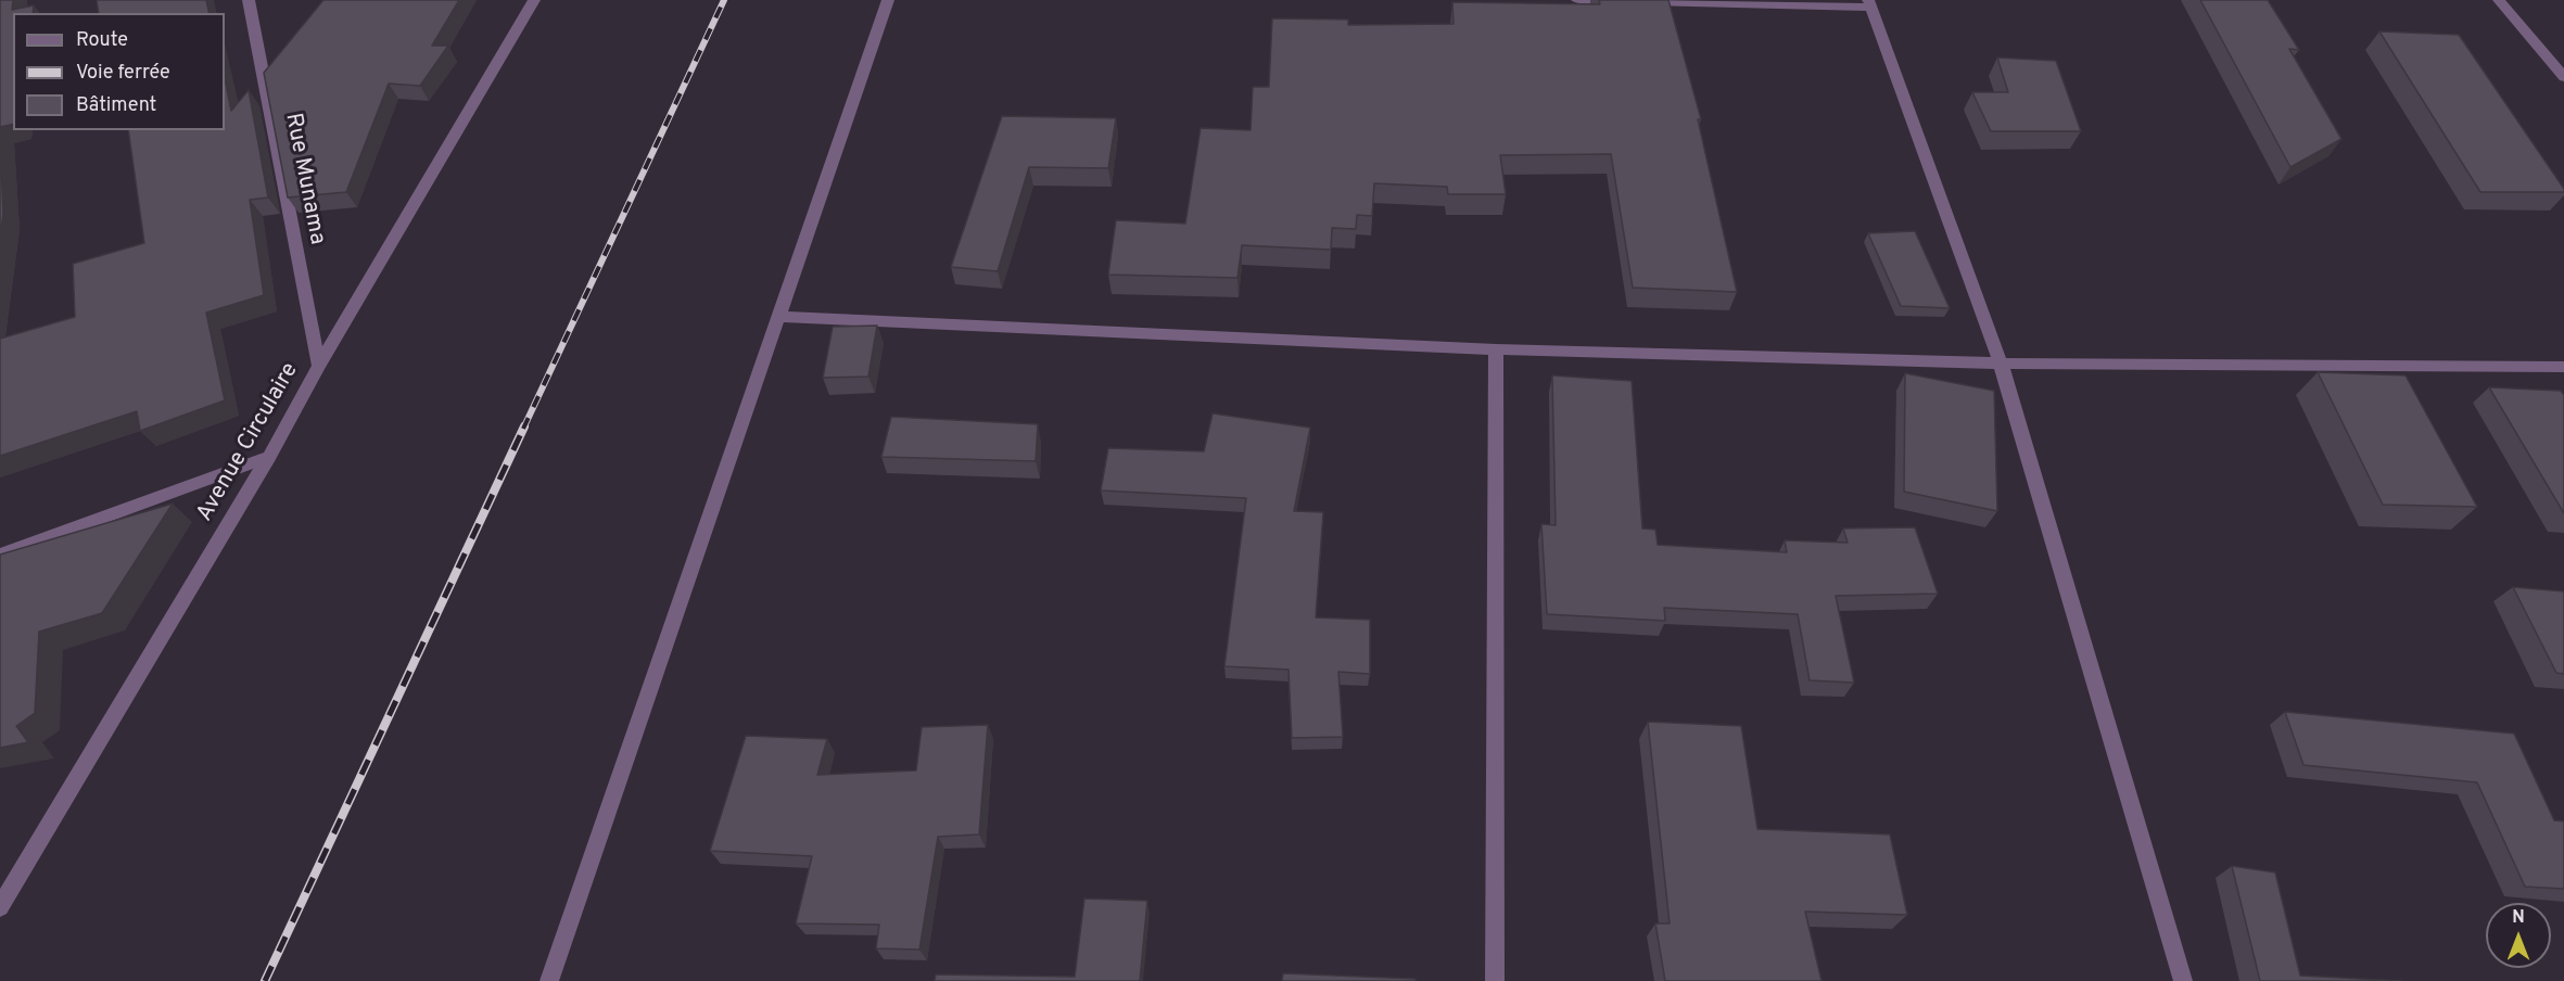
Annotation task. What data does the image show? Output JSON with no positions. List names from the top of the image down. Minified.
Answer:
{"streets":{"street":["Rue Munama","Avenue Circulaire"]},"crossings":[["Rue Munama","Avenue Circulaire"]],"legend":["Route","Voie ferrée","Bâtiment"],"north":"top"}
